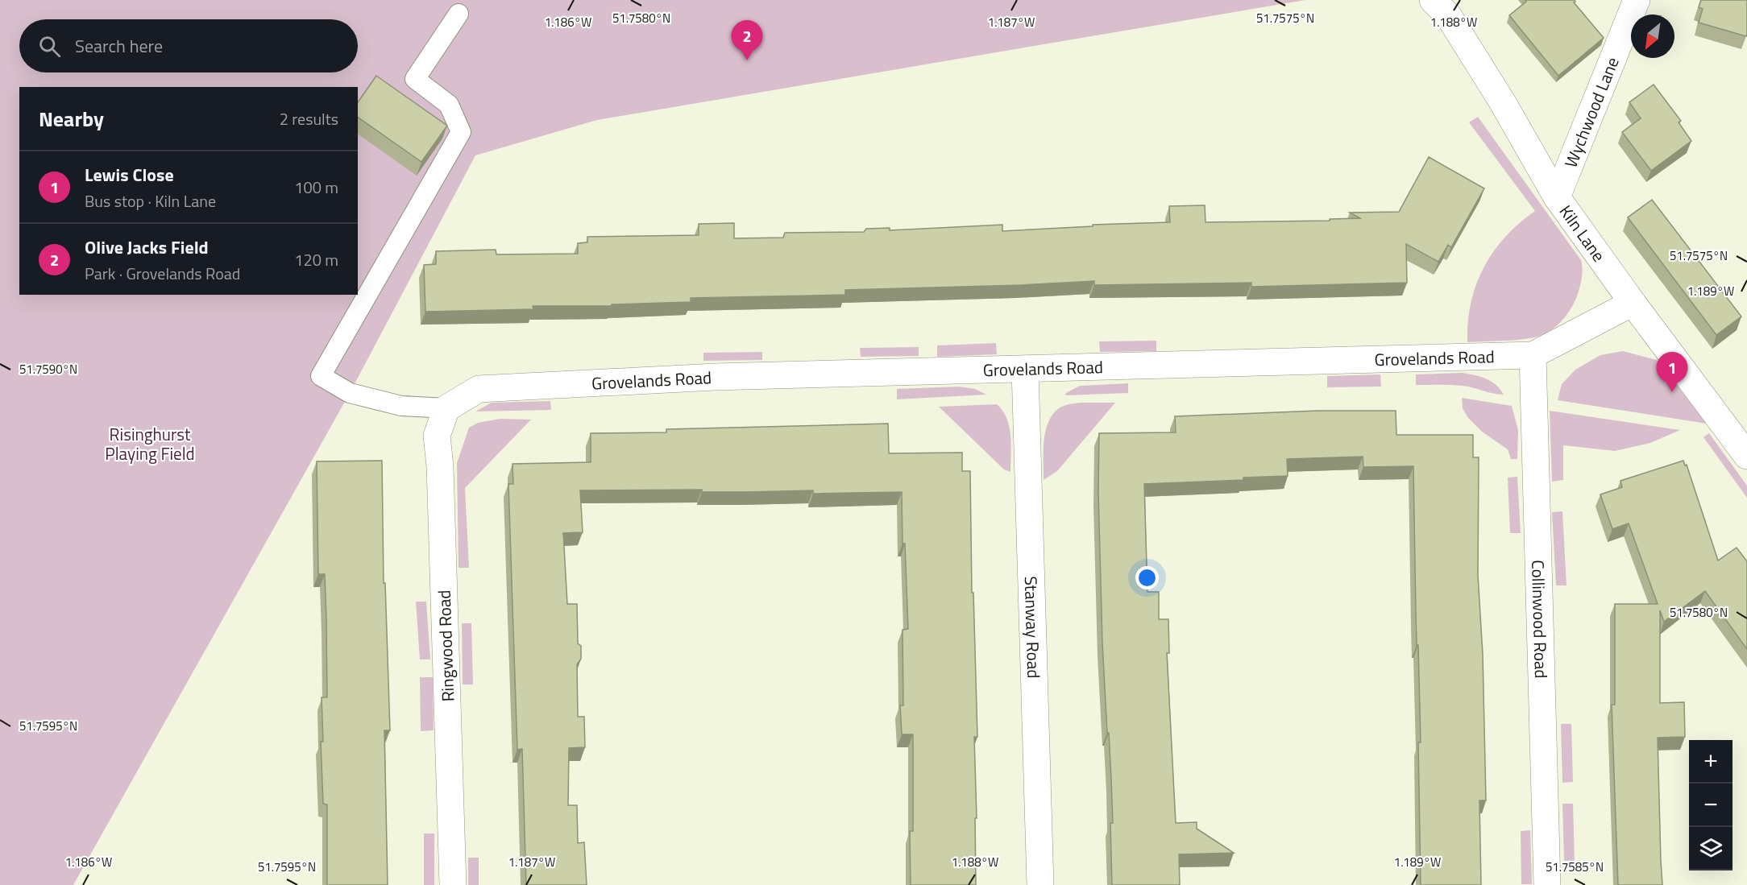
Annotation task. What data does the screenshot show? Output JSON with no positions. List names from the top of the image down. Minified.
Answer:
{"streets":{"street":["Wychwood Lane","Kiln Lane","Grovelands Road","Collinwood Road","Stanway Road","Ringwood Road"]},"crossings":[["Wychwood Lane","Kiln Lane"],["Kiln Lane","Grovelands Road"],["Grovelands Road","Collinwood Road"],["Grovelands Road","Stanway Road"],["Grovelands Road","Ringwood Road"]],"parks":["Risinghurst Playing Field"],"north":"bottom left","page":{"search":"Search here","pins":["2","1"],"heading":["Nearby","2 results"],"list":[{"mark":"1","name":"Lewis Close","note":"Bus stop · Kiln Lane","value":"100 m"},{"mark":"2","name":"Olive Jacks Field","note":"Park · Grovelands Road","value":"120 m"}],"map_buttons":["+","−"]},"coordinates":["51.7580°N","51.7575°N","1.186°W","1.187°W","1.188°W","1.189°W","51.7590°N","51.7595°N","51.7585°N"]}
